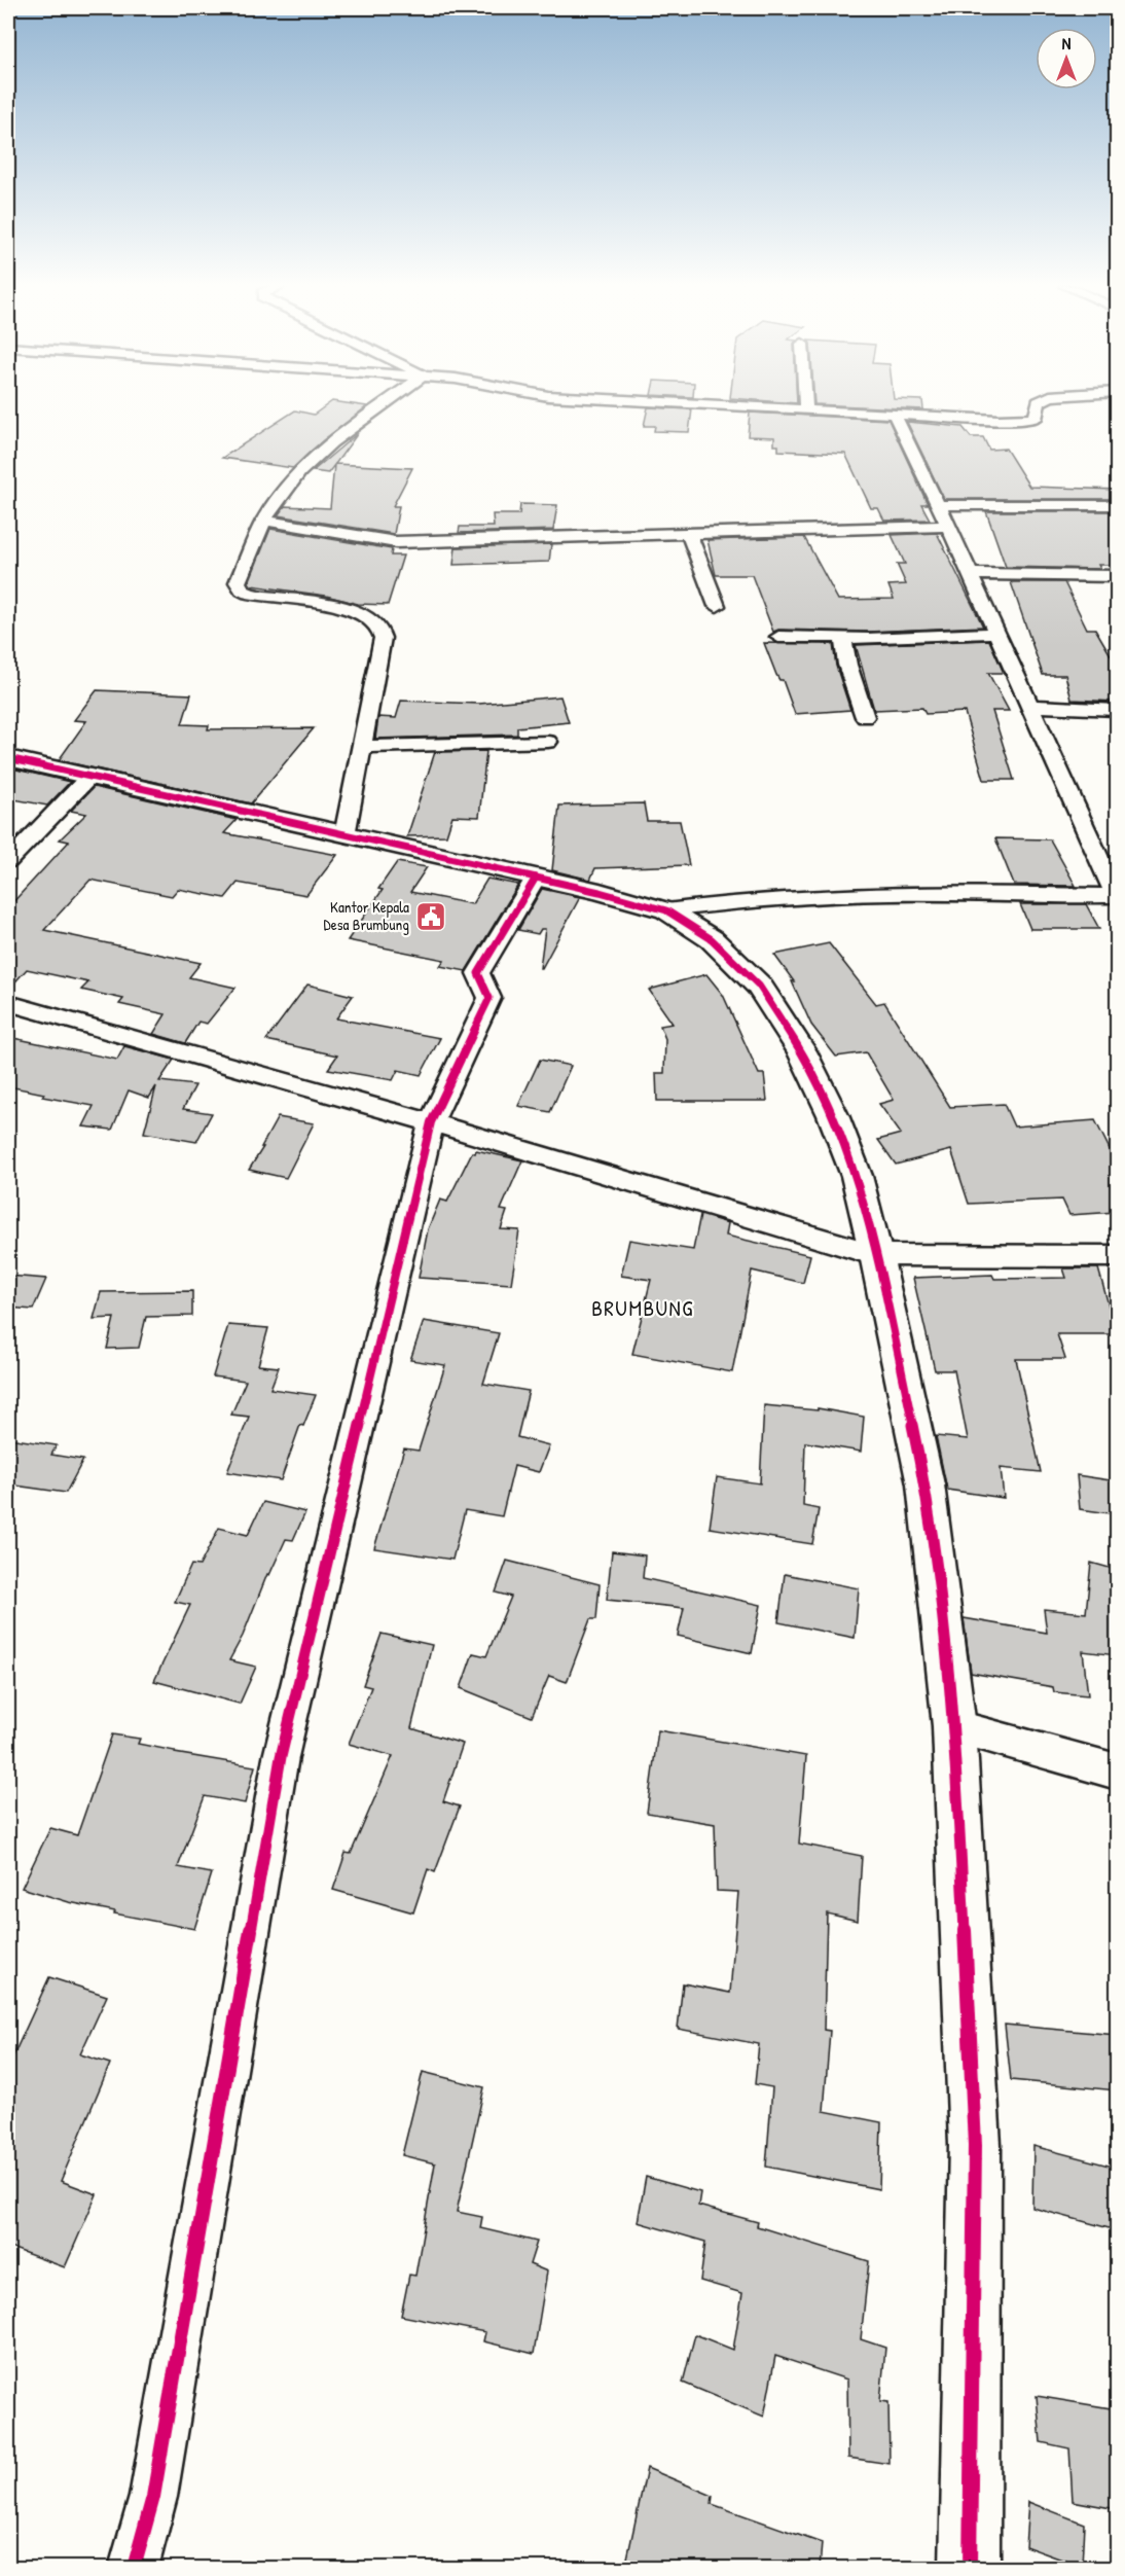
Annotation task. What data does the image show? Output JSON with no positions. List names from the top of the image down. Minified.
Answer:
{"districts":["BRUMBUNG"],"places":{"public building":["Kantor Kepala Desa Brumbung"]},"north":"top"}
